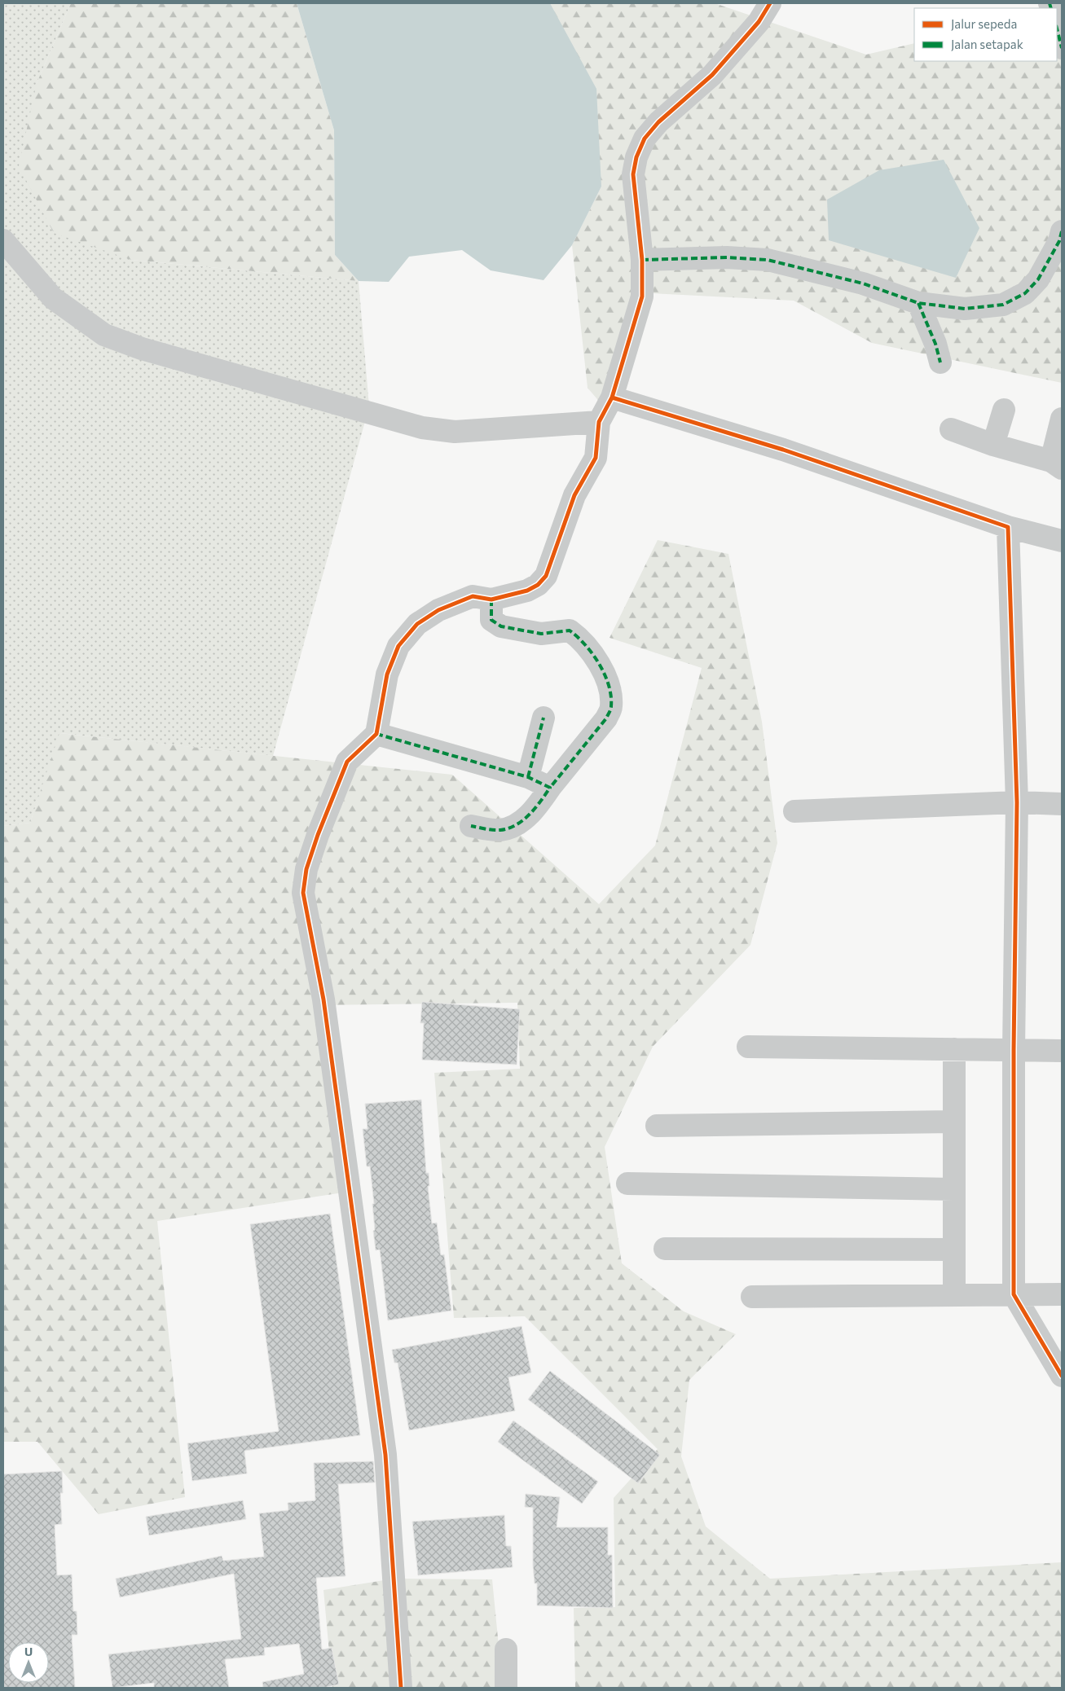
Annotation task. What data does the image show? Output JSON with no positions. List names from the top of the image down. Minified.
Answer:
{"legend":["Jalur sepeda","Jalan setapak"],"north":"top"}
